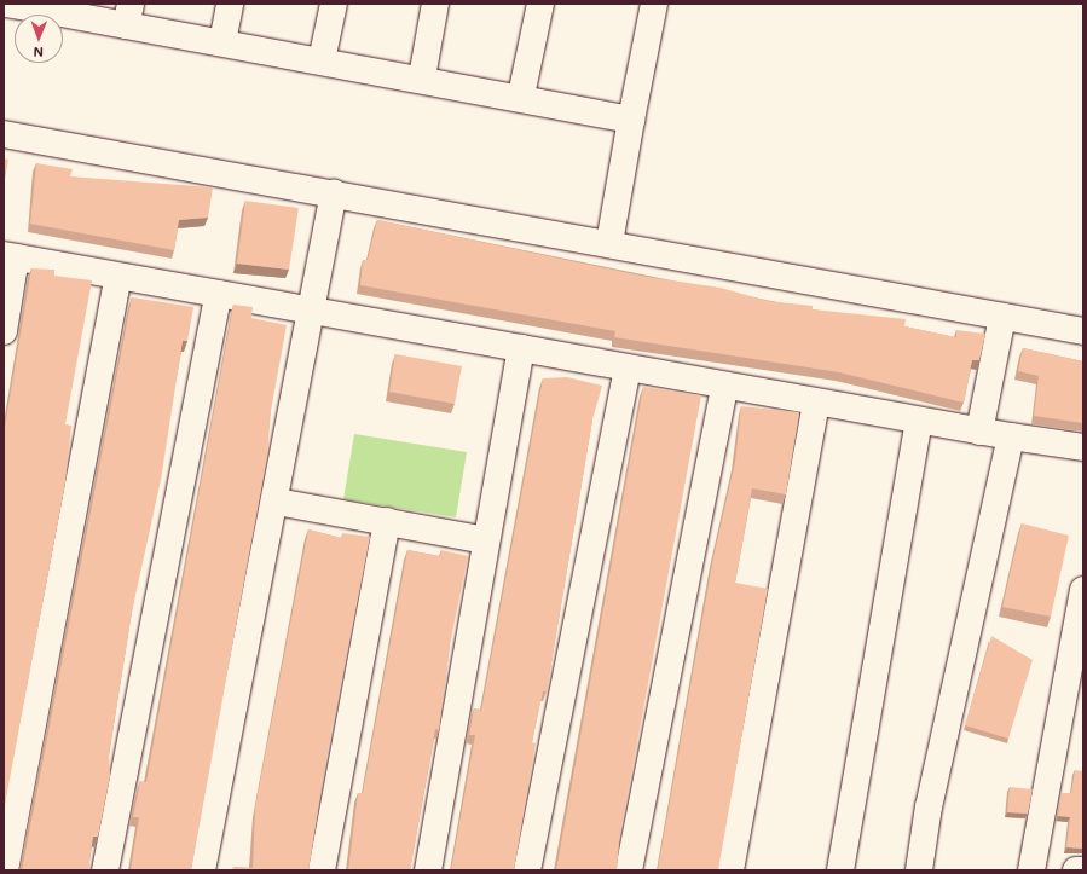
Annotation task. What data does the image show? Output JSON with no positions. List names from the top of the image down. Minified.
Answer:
{"north":"bottom"}
